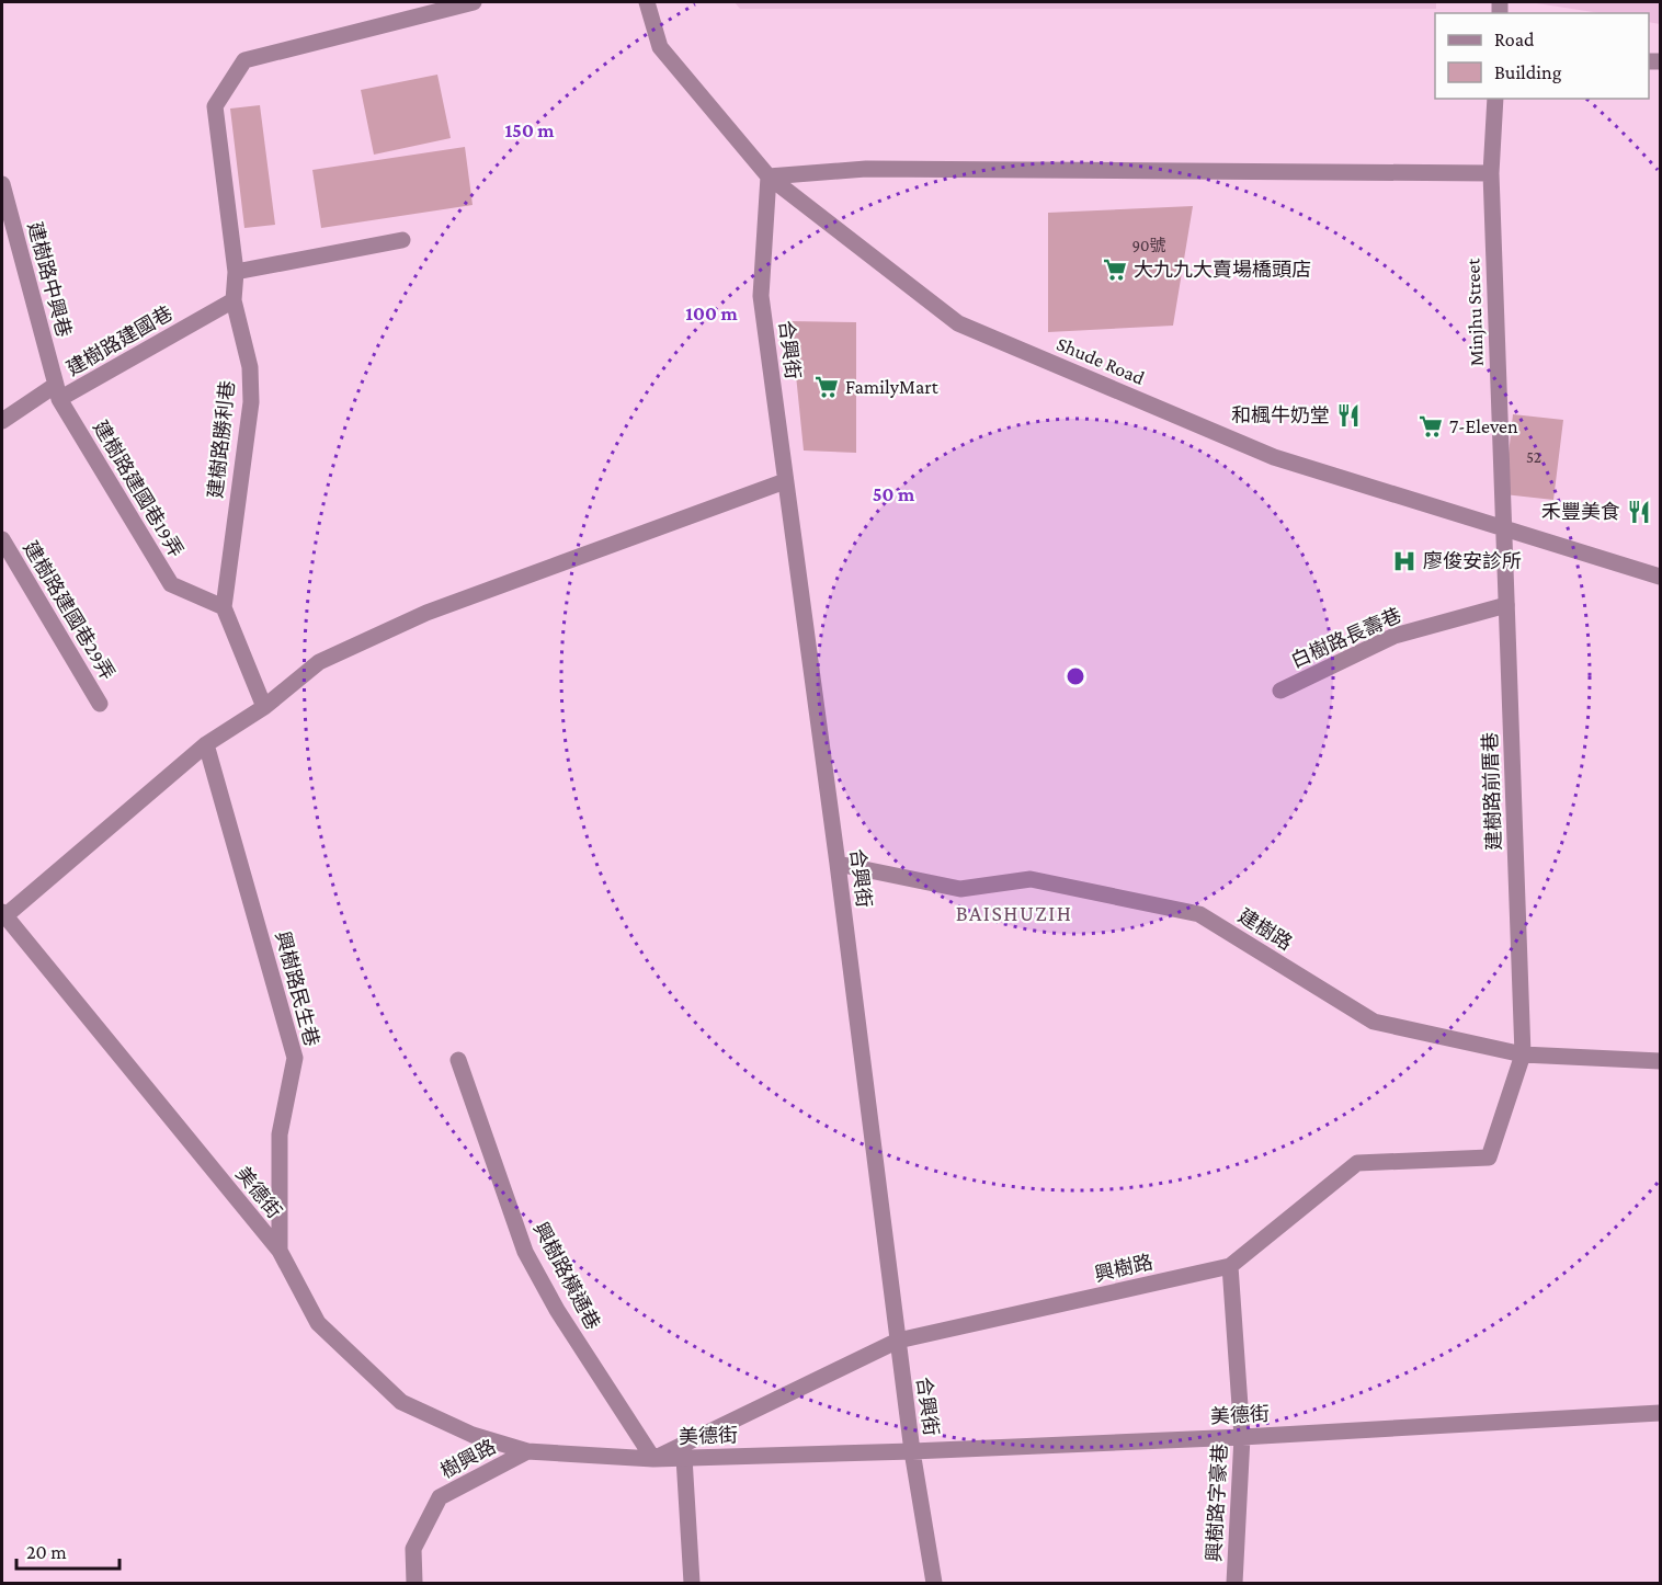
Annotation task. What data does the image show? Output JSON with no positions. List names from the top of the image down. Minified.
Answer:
{"streets":{"street":["建樹路中興巷","Minjhu Street","建樹路建國巷","合興街","Shude Road","建樹路勝利巷","建樹路建國巷19弄","建樹路建國巷29弄","白樹路長壽巷","建樹路前厝巷","建樹路","興樹路民生巷","美德街","興樹路","興樹路橫通巷","樹興路","興樹路字豪巷"]},"crossings":[["建樹路中興巷","建樹路建國巷"],["建樹路中興巷","建樹路建國巷19弄"],["Minjhu Street","Shude Road"],["Minjhu Street","建樹路前厝巷"],["建樹路建國巷","建樹路勝利巷"],["建樹路建國巷","建樹路建國巷19弄"],["合興街","Shude Road"],["合興街","建樹路"],["合興街","美德街"],["合興街","興樹路"],["Shude Road","建樹路前厝巷"],["建樹路勝利巷","建樹路建國巷19弄"],["白樹路長壽巷","建樹路前厝巷"],["建樹路前厝巷","建樹路"],["建樹路前厝巷","興樹路"],["建樹路","興樹路"],["興樹路民生巷","美德街"],["美德街","興樹路"],["美德街","興樹路橫通巷"],["美德街","樹興路"],["美德街","興樹路字豪巷"],["興樹路","興樹路橫通巷"],["興樹路","興樹路字豪巷"]],"districts":["BAISHUZIH"],"places":{"supermarket":["大九九大賣場橋頭店","FamilyMart","7-Eleven"],"restaurant":["和楓牛奶堂","禾豐美食"],"hospital":["廖俊安診所"]},"house_numbers":["90號","52"],"legend":["Road","Building"],"scale_bar":"20 m","rings":["150 m","100 m","50 m"]}
